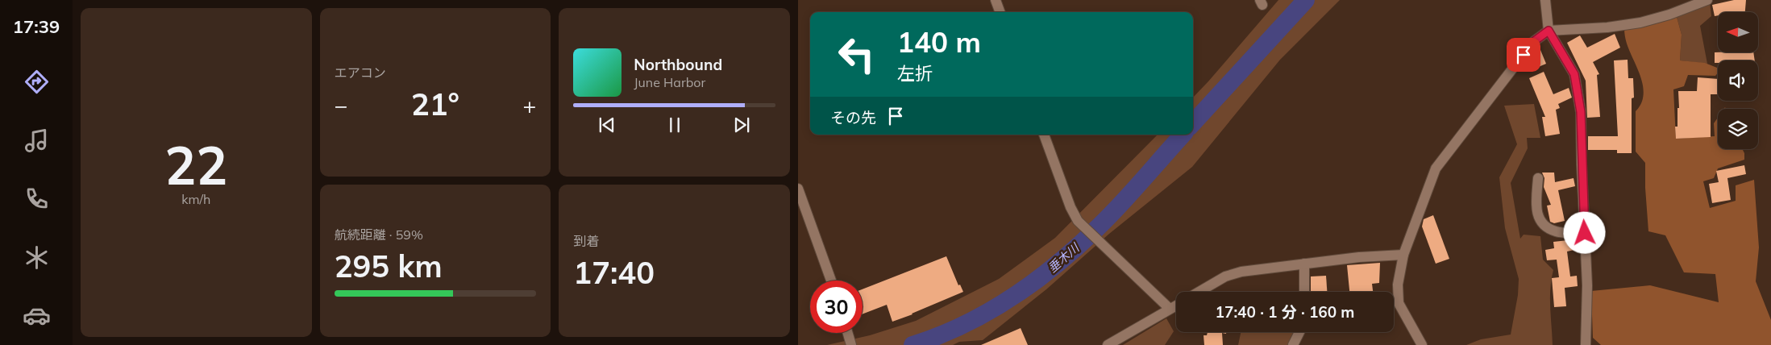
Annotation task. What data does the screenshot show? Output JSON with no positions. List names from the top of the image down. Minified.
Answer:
{"water":["垂木川"],"north":"left","page":{"tabs":"17:39","tile":[["22","km/h"],"エアコン",["航続距離 · 59%","295 km"],["到着","17:40"]],"turn":["140 m","左折"],"song":["Northbound","June Harbor"],"heat":["−","21°","+"],"then":"その先","limit":"30","trip":"17:40 · 1 分 · 160 m"}}
